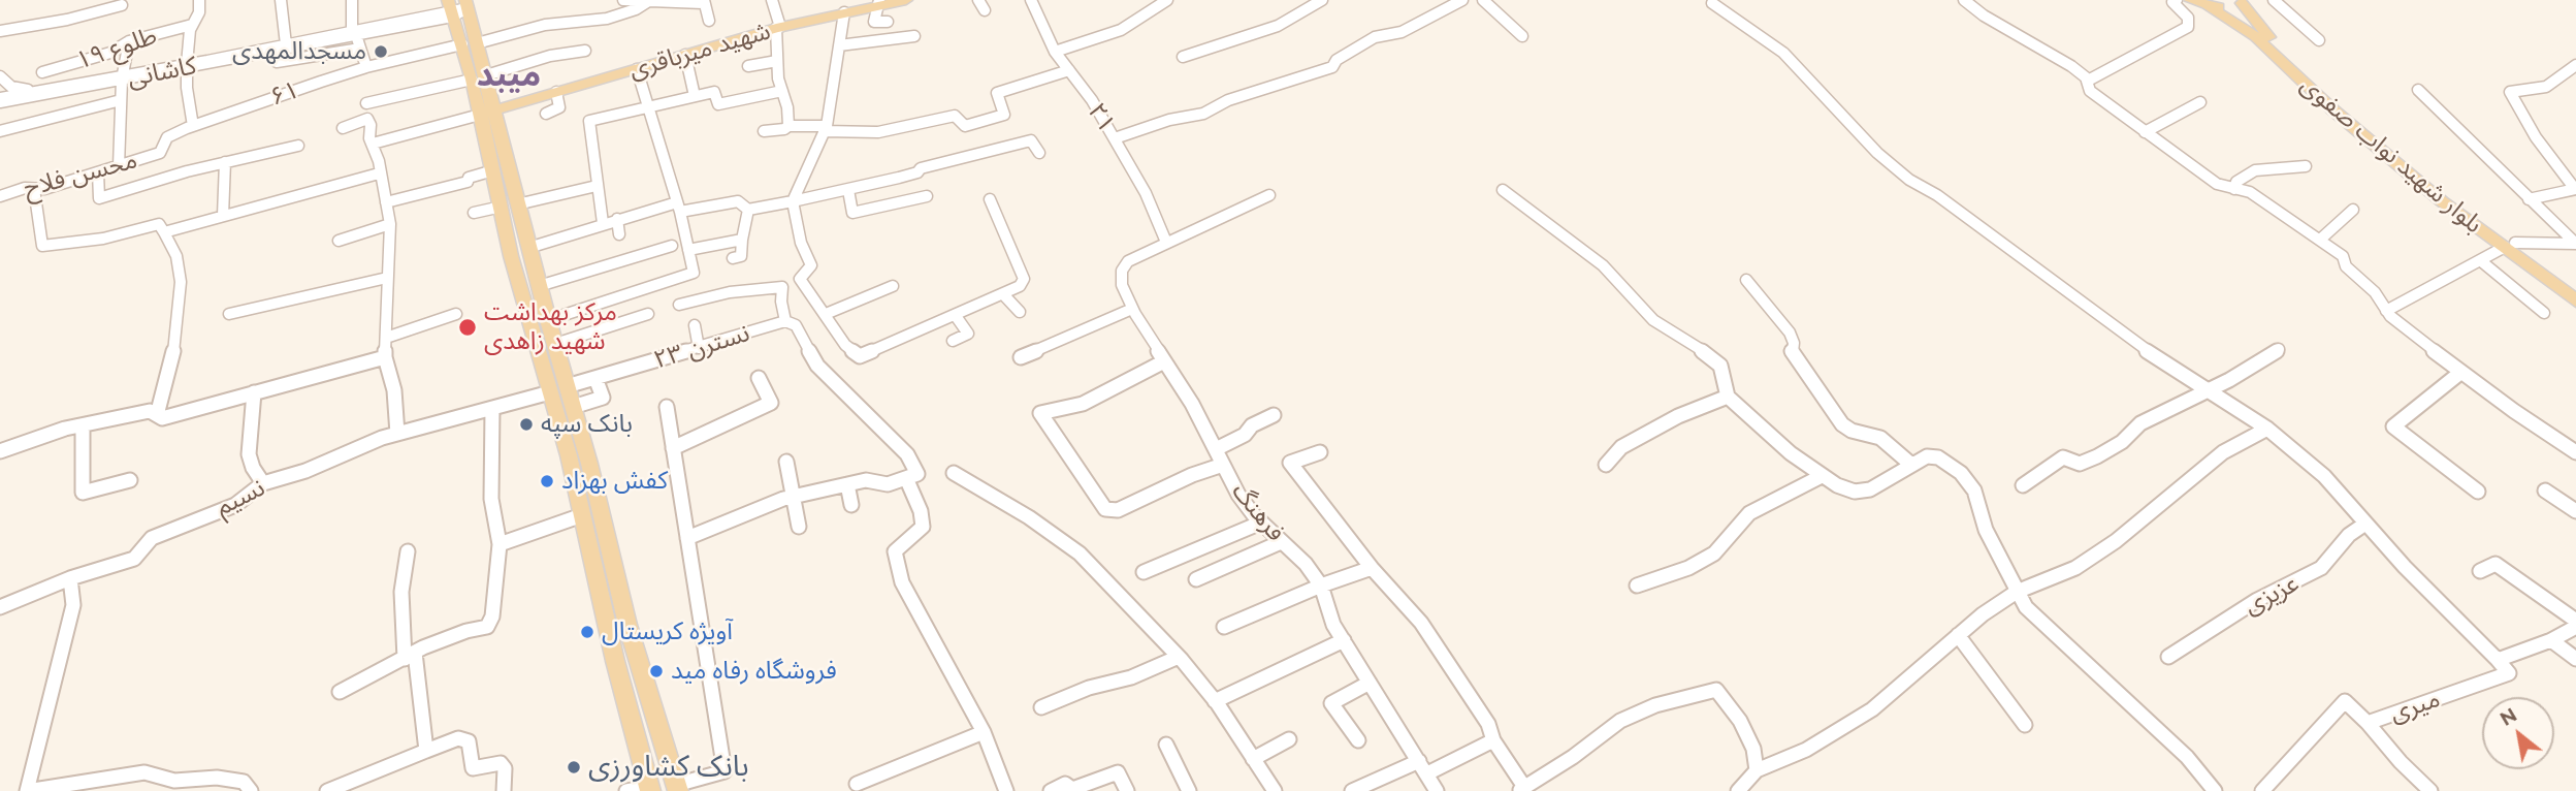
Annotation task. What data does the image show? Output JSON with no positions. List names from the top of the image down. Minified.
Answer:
{"streets":{"main road":["شهید میرباقری","بلوار شهید نواب صفوی"],"street":["طلوع ۱۹","کاشانی","۶۱","۲۱","محسن فلاح","نسترن ۲۳","نسیم","فرهنگ","عزیزی","میری"]},"crossings":[["۶۱","محسن فلاح"],["۲۱","فرهنگ"]],"districts":["میبد"],"places":["مسجدالمهدی","مرکز بهداشت شهید زاهدی","بانک سپه","کفش بهزاد","آویژه کریستال","فروشگاه رفاه مید","بانک کشاورزی"],"north":"top left"}
